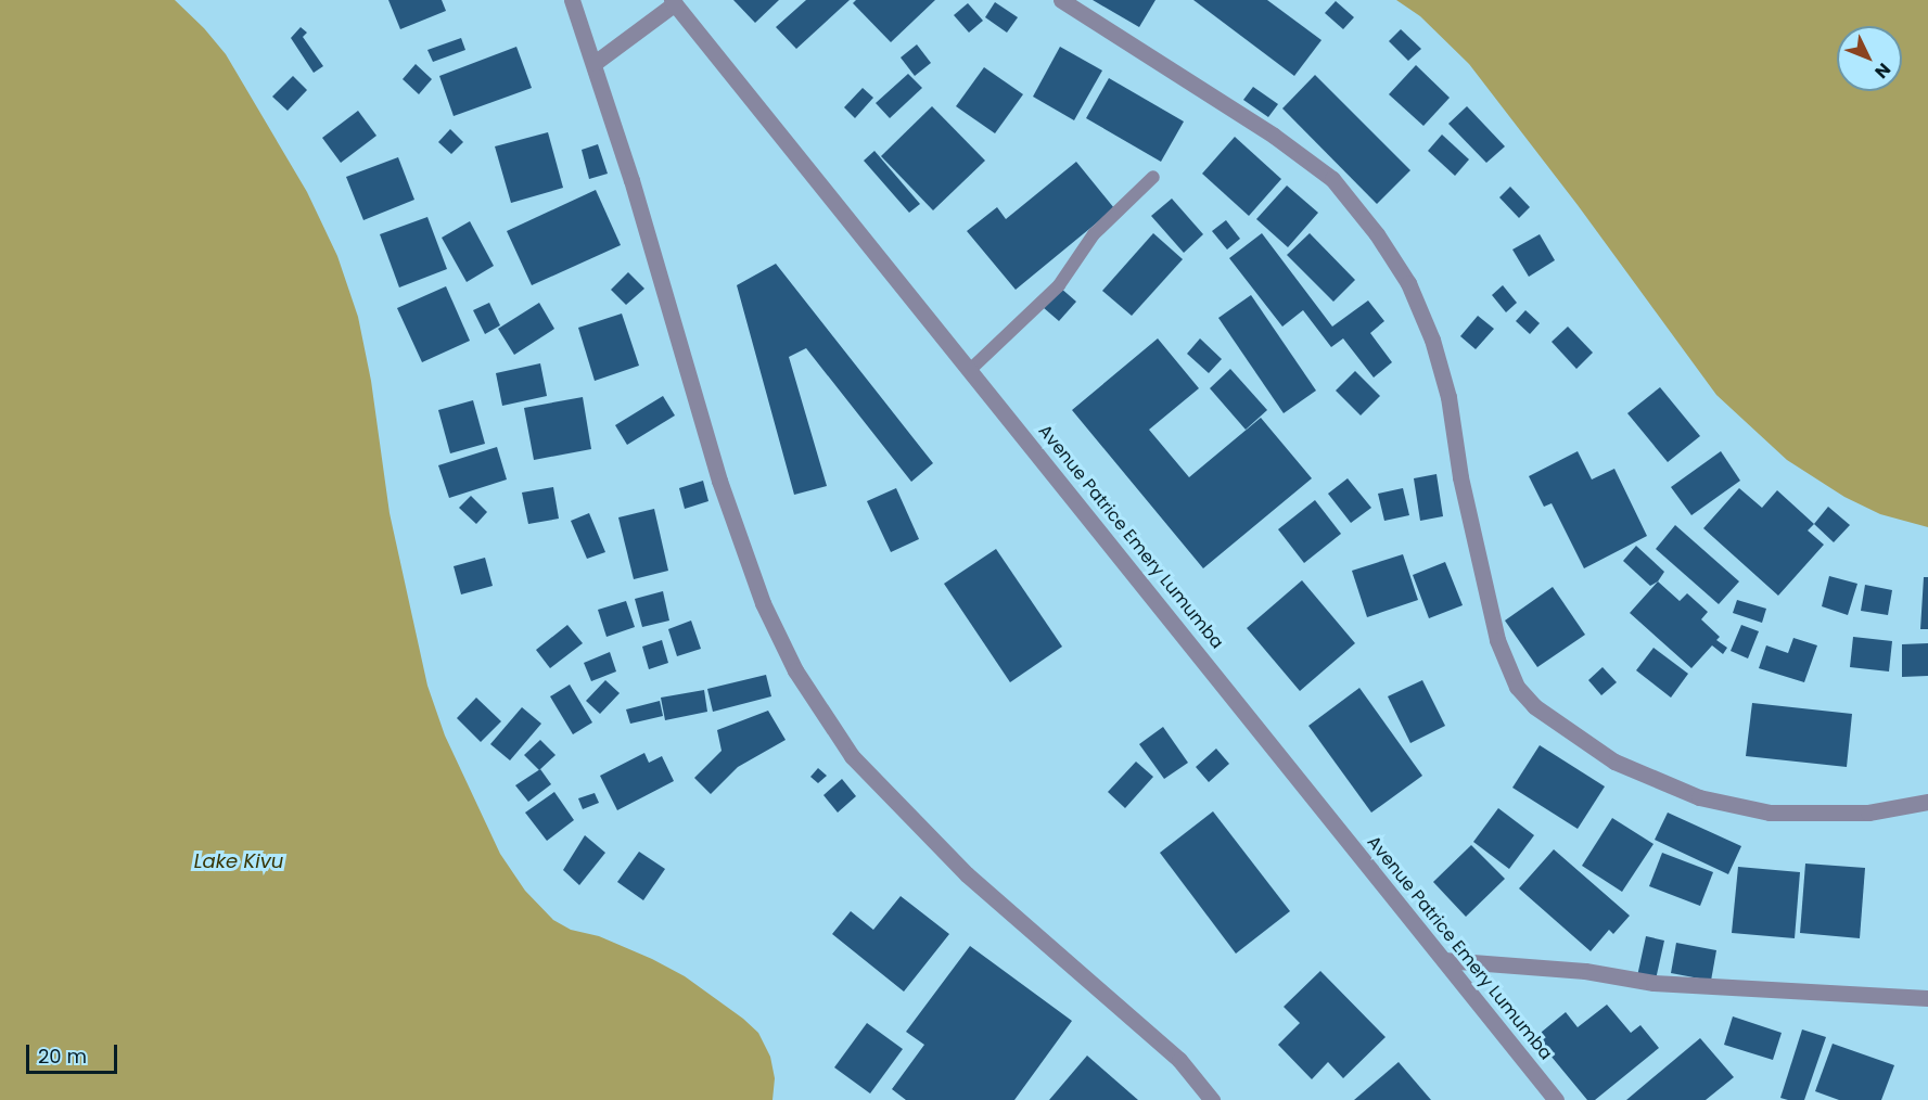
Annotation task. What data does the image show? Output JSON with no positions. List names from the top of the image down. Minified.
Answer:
{"streets":{"street":["Avenue Patrice Emery Lumumba"]},"water":["Lake Kivu"],"scale_bar":"20 m","north":"bottom right"}
